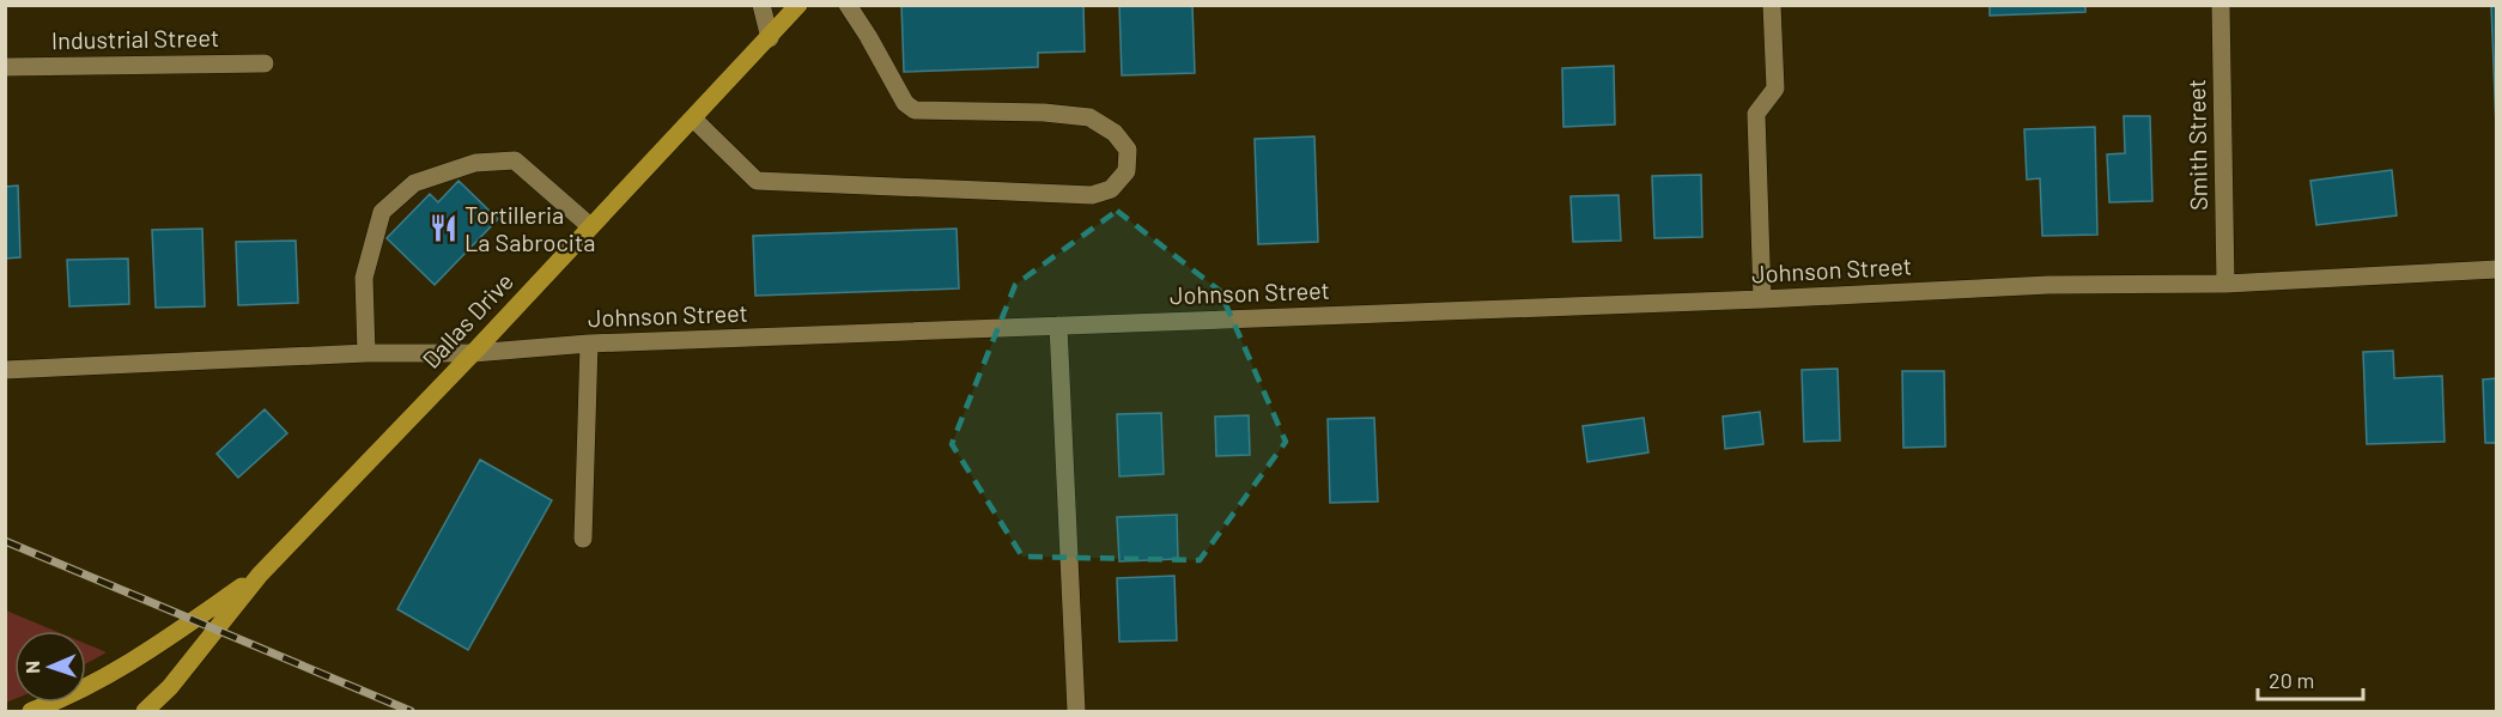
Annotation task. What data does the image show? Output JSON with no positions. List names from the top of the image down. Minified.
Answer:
{"streets":{"main road":["Dallas Drive"],"street":["Industrial Street","Smith Street","Johnson Street"]},"crossings":[["Smith Street","Johnson Street"],["Johnson Street","Dallas Drive"]],"places":{"restaurant":["Tortilleria La Sabrocita"]},"scale_bar":"20 m","north":"left"}
